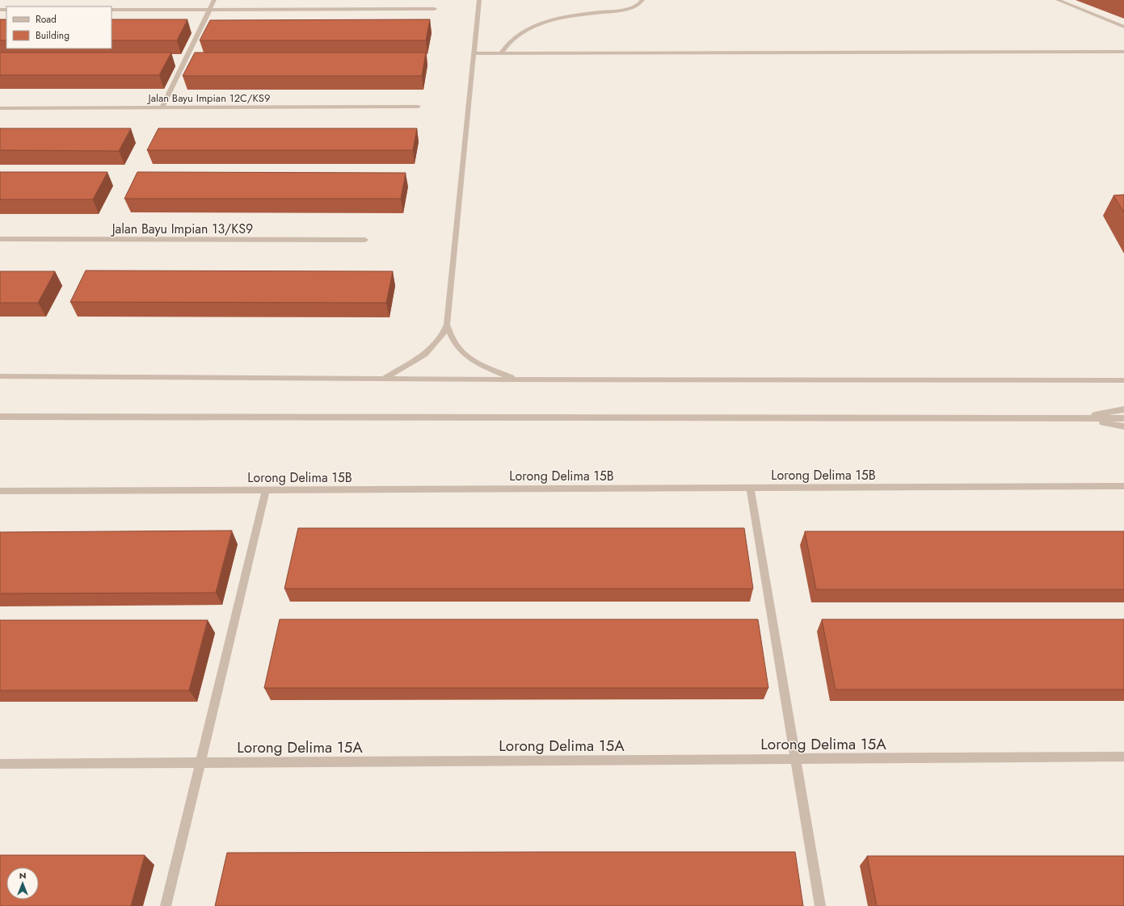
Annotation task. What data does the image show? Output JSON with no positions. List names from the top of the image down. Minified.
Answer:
{"streets":{"street":["Jalan Bayu Impian 12C/KS9","Jalan Bayu Impian 13/KS9","Lorong Delima 15B","Lorong Delima 15A"]},"legend":["Road","Building"],"north":"top"}
